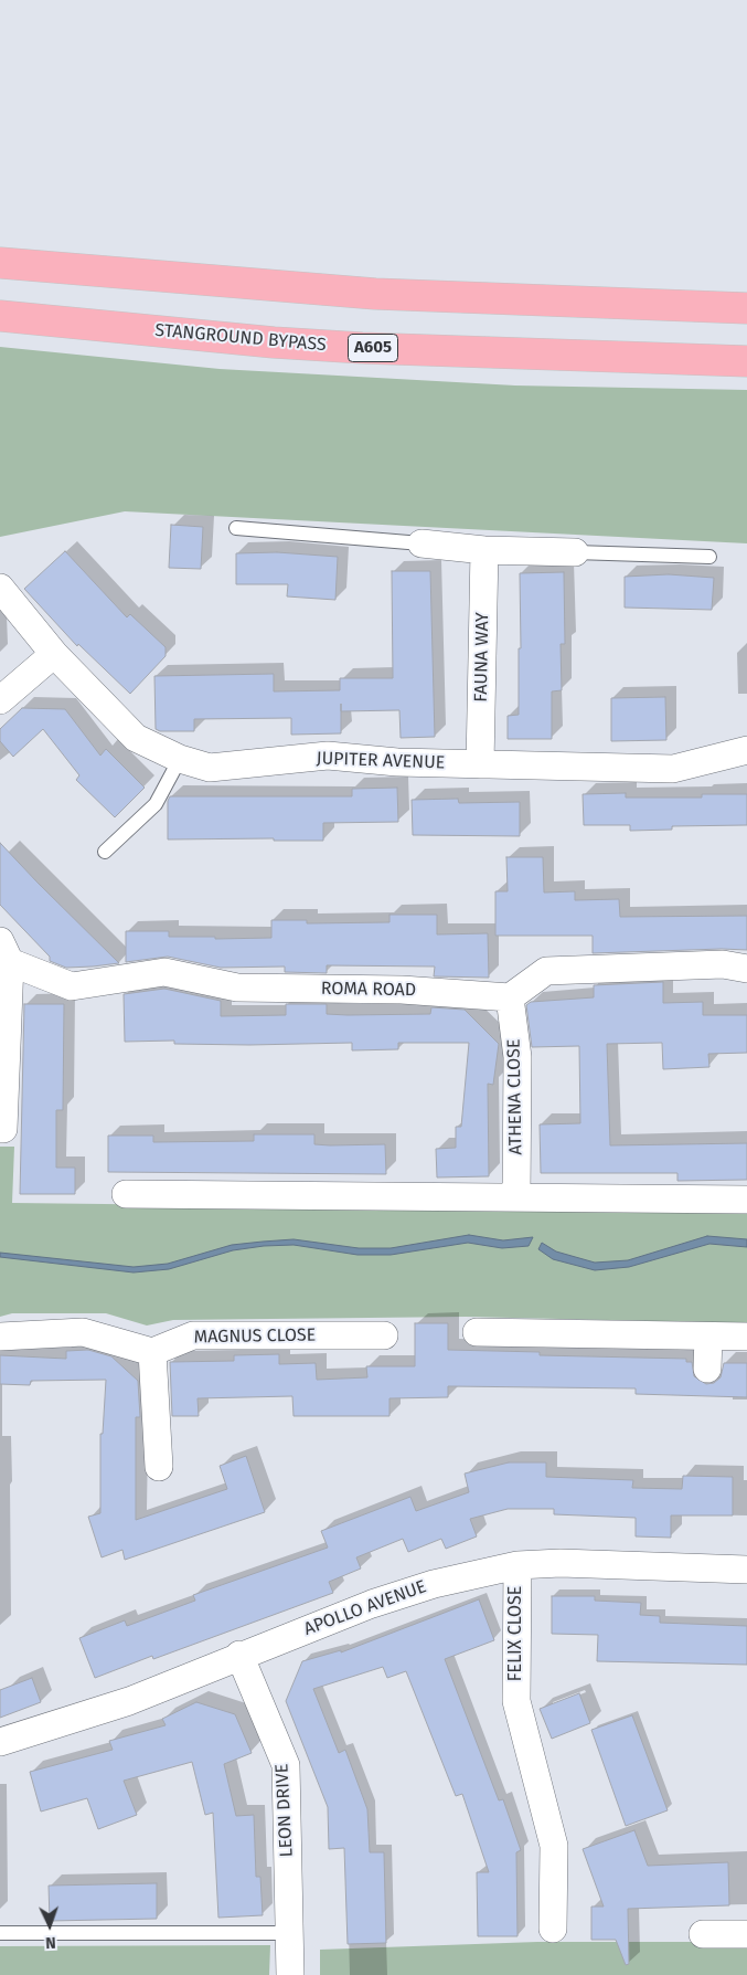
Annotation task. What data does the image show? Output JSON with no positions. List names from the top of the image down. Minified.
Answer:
{"streets":{"main road":["STANGROUND BYPASS","A605"],"street":["FAUNA WAY","JUPITER AVENUE","ROMA ROAD","ATHENA CLOSE","MAGNUS CLOSE","APOLLO AVENUE","FELIX CLOSE","LEON DRIVE"]},"crossings":[["FAUNA WAY","JUPITER AVENUE"],["ROMA ROAD","ATHENA CLOSE"],["APOLLO AVENUE","FELIX CLOSE"],["APOLLO AVENUE","LEON DRIVE"]],"north":"bottom"}
